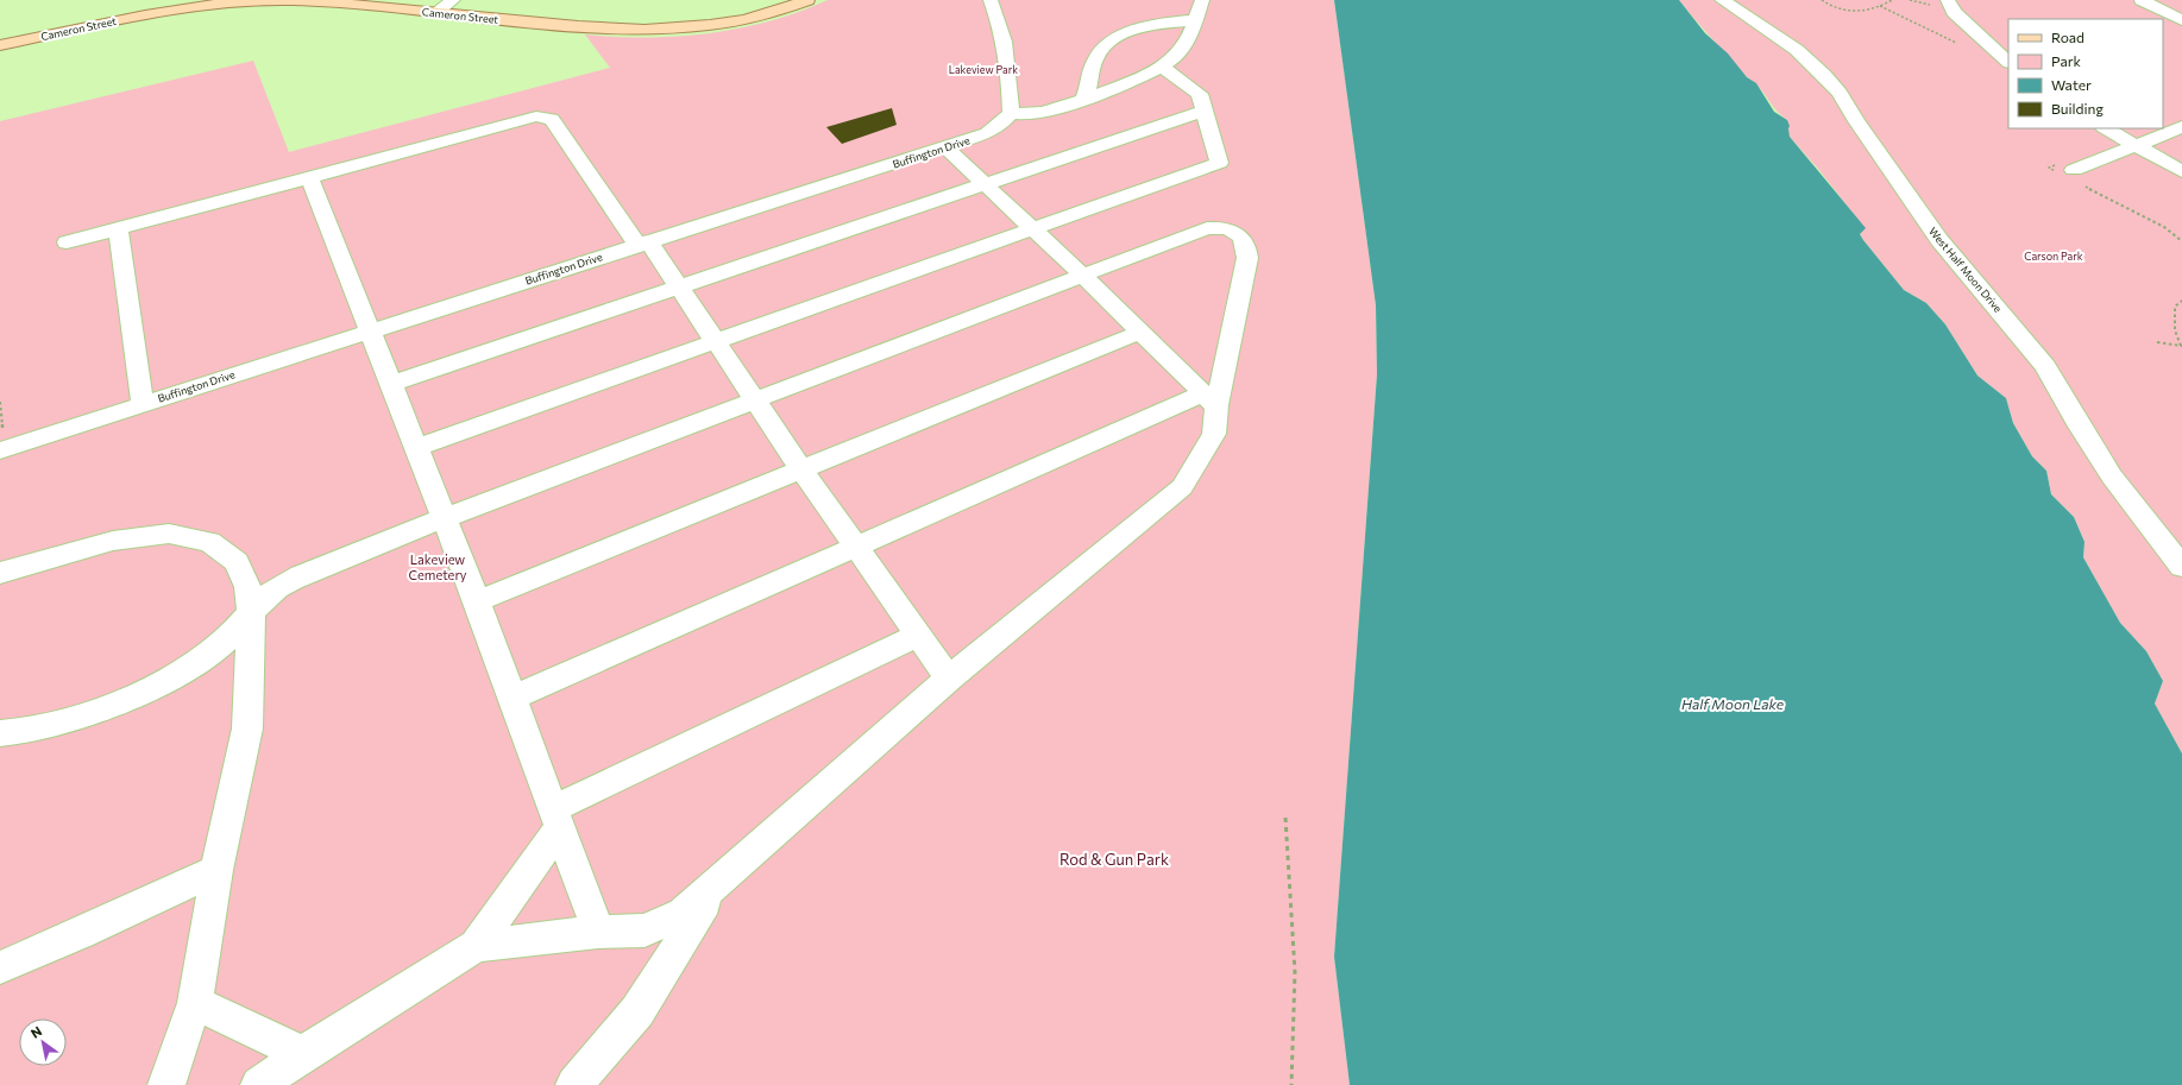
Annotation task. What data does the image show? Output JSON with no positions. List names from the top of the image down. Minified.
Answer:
{"streets":{"main road":["Cameron Street"],"street":["Buffington Drive","West Half Moon Drive"]},"water":["Half Moon Lake"],"parks":["Lakeview Park","Carson Park","Lakeview Cemetery","Rod & Gun Park"],"legend":["Road","Park","Water","Building"],"north":"top left"}
